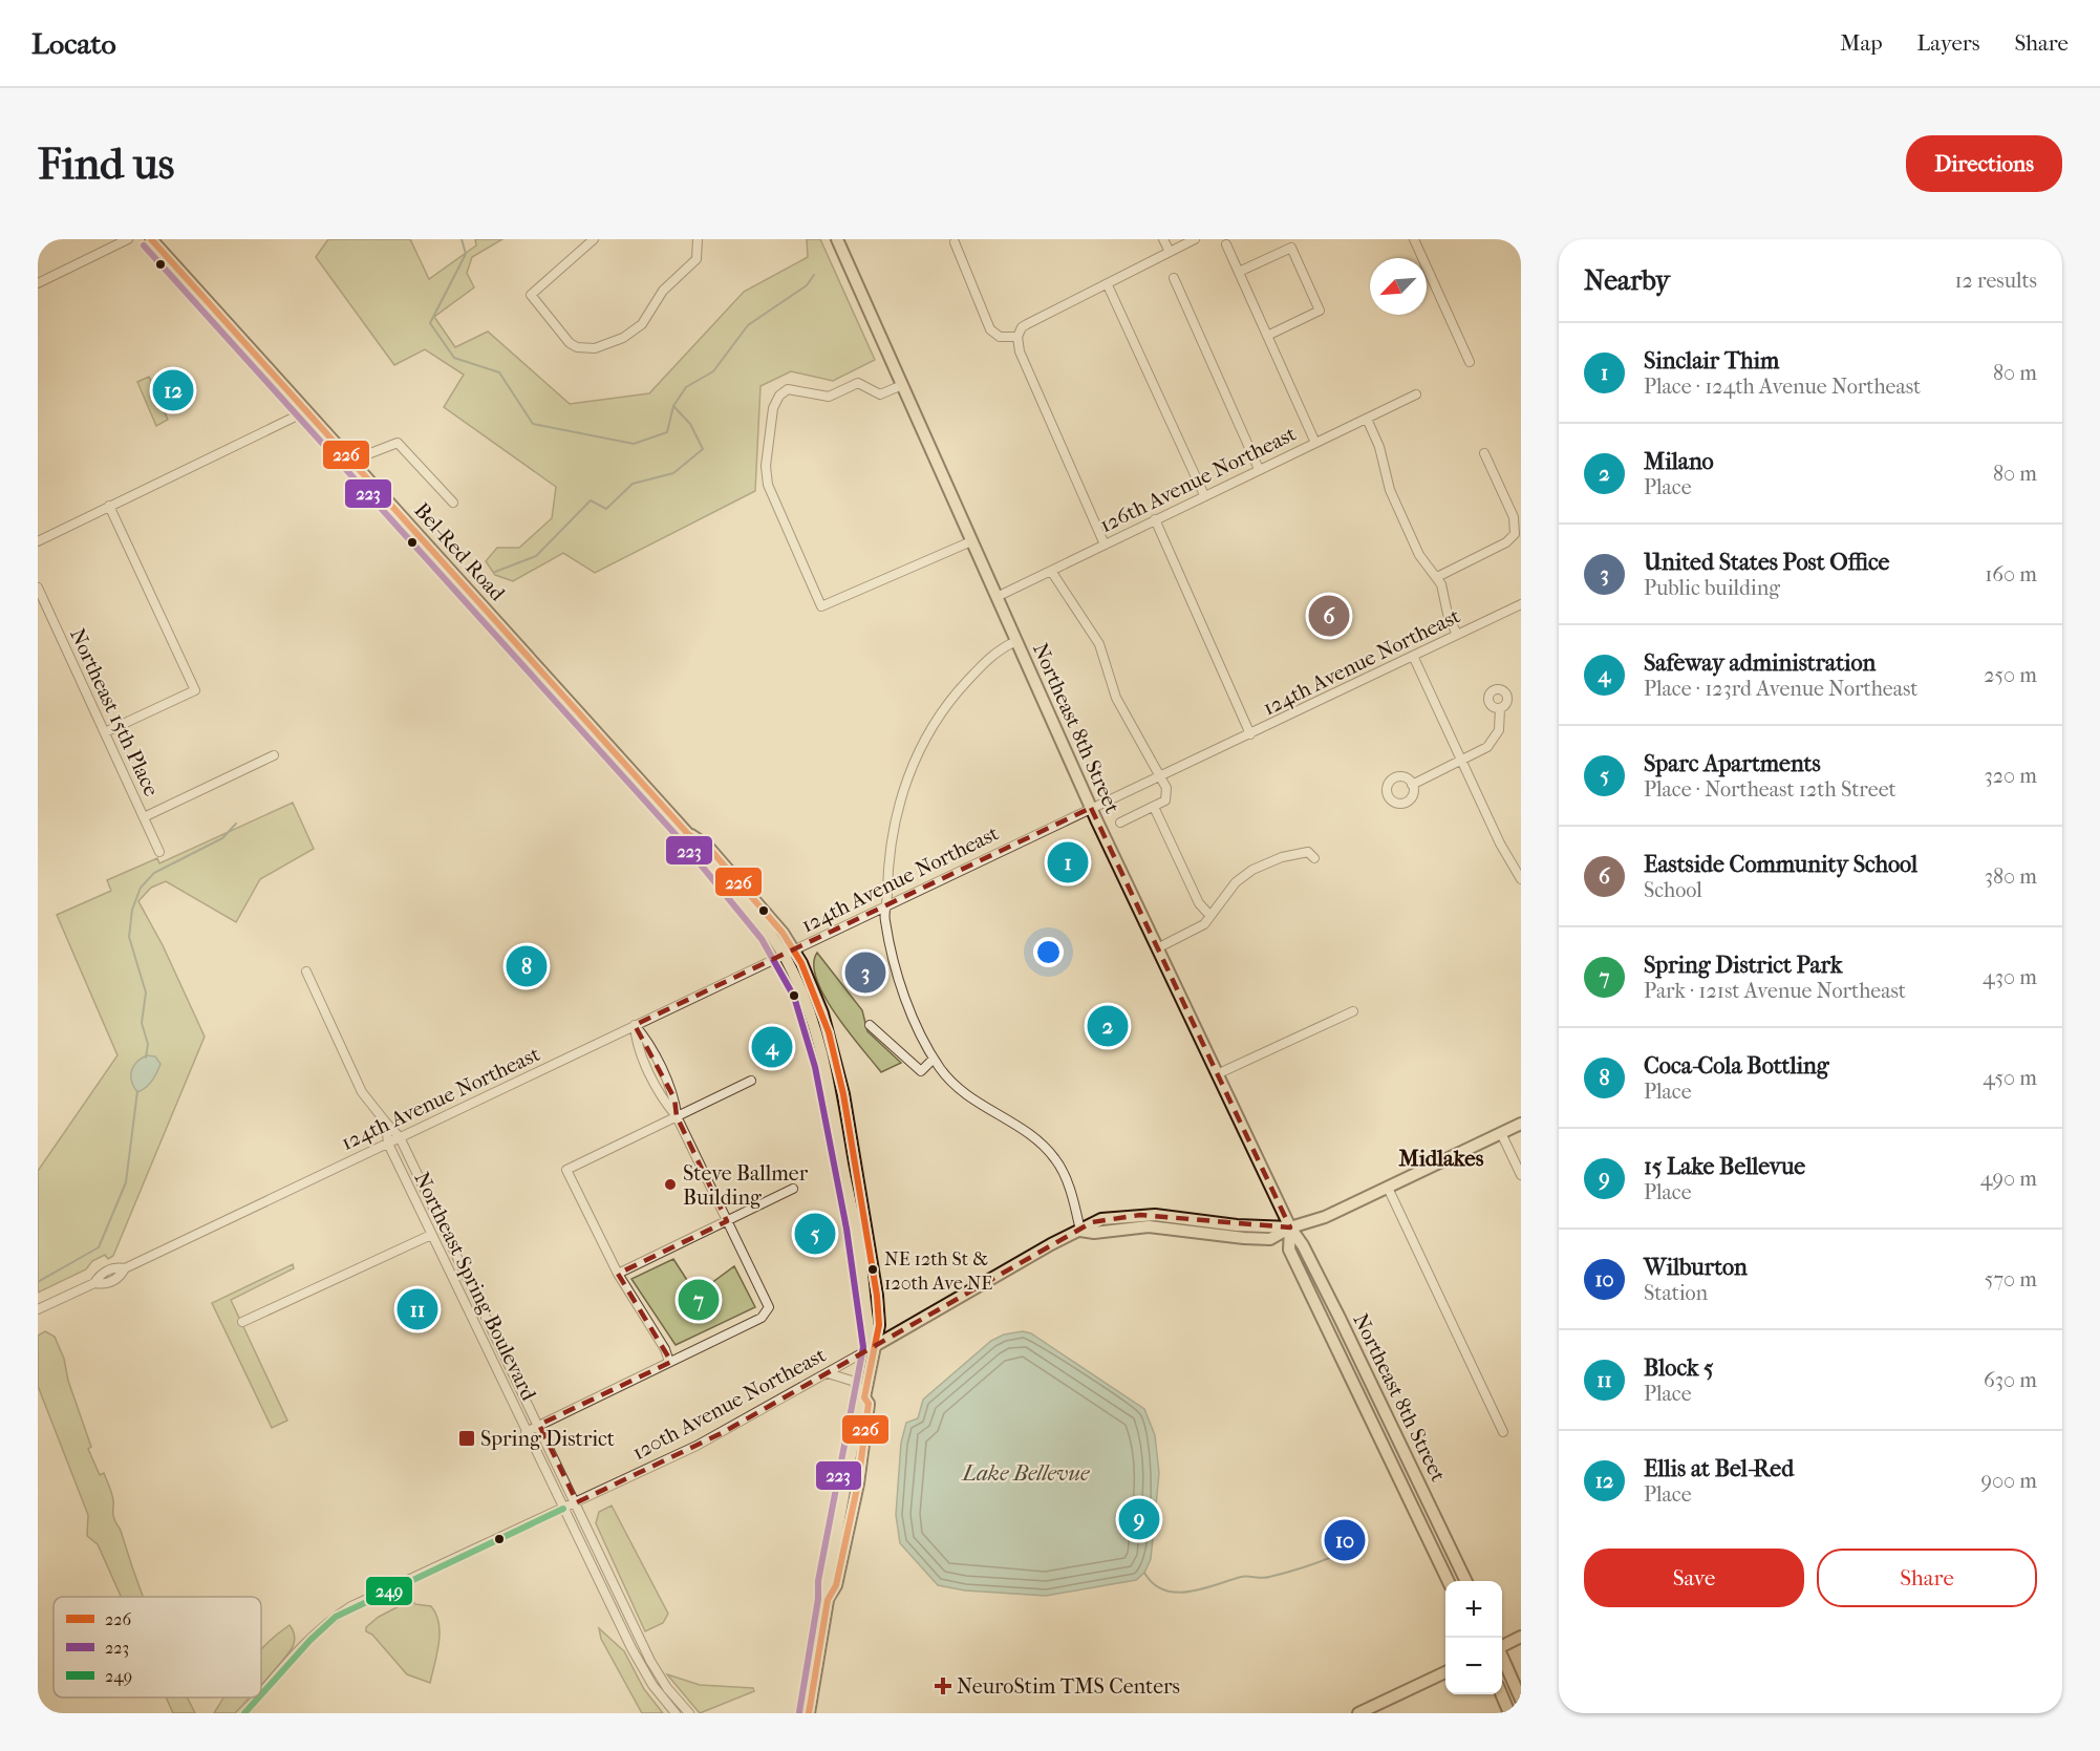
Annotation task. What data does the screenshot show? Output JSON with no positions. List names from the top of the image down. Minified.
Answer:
{"streets":{"main road":["Bel-Red Road","Northeast 8th Street","120th Avenue Northeast"],"street":["126th Avenue Northeast","124th Avenue Northeast","Northeast 15th Place","Northeast Spring Boulevard"]},"crossings":[["126th Avenue Northeast","Northeast 8th Street"],["Bel-Red Road","124th Avenue Northeast"],["124th Avenue Northeast","Northeast 8th Street"],["124th Avenue Northeast","Northeast Spring Boulevard"],["Northeast 8th Street","120th Avenue Northeast"],["Northeast Spring Boulevard","120th Avenue Northeast"]],"districts":["Midlakes"],"water":["Lake Bellevue"],"places":{"other":["Steve Ballmer Building","NE 12th St & 120th Ave NE"],"transit":["Spring District"],"health":["NeuroStim TMS Centers"]},"lines":["transit line 226","transit line 223","transit line 249"],"legend":["226","223","249"],"north":"bottom left","page":{"header":"Locato","nav":["Map","Layers","Share"],"buttons":["Directions",["Save","Share"]],"title":"Find us","heading":["Nearby","12 results"],"list":[{"mark":"1","name":"Sinclair Thim","note":"Place · 124th Avenue Northeast","value":"80 m"},{"mark":"2","name":"Milano","note":"Place","value":"80 m"},{"mark":"3","name":"United States Post Office","note":"Public building","value":"160 m"},{"mark":"4","name":"Safeway administration","note":"Place · 123rd Avenue Northeast","value":"250 m"},{"mark":"5","name":"Sparc Apartments","note":"Place · Northeast 12th Street","value":"320 m"},{"mark":"6","name":"Eastside Community School","note":"School","value":"380 m"},{"mark":"7","name":"Spring District Park","note":"Park · 121st Avenue Northeast","value":"430 m"},{"mark":"8","name":"Coca-Cola Bottling","note":"Place","value":"450 m"},{"mark":"9","name":"15 Lake Bellevue","note":"Place","value":"490 m"},{"mark":"10","name":"Wilburton","note":"Station","value":"570 m"},{"mark":"11","name":"Block 5","note":"Place","value":"630 m"},{"mark":"12","name":"Ellis at Bel-Red","note":"Place","value":"900 m"}],"pins":["12","6","1","8","3","2","4","5","7","11","9","10"],"map_buttons":["+","−"]}}
